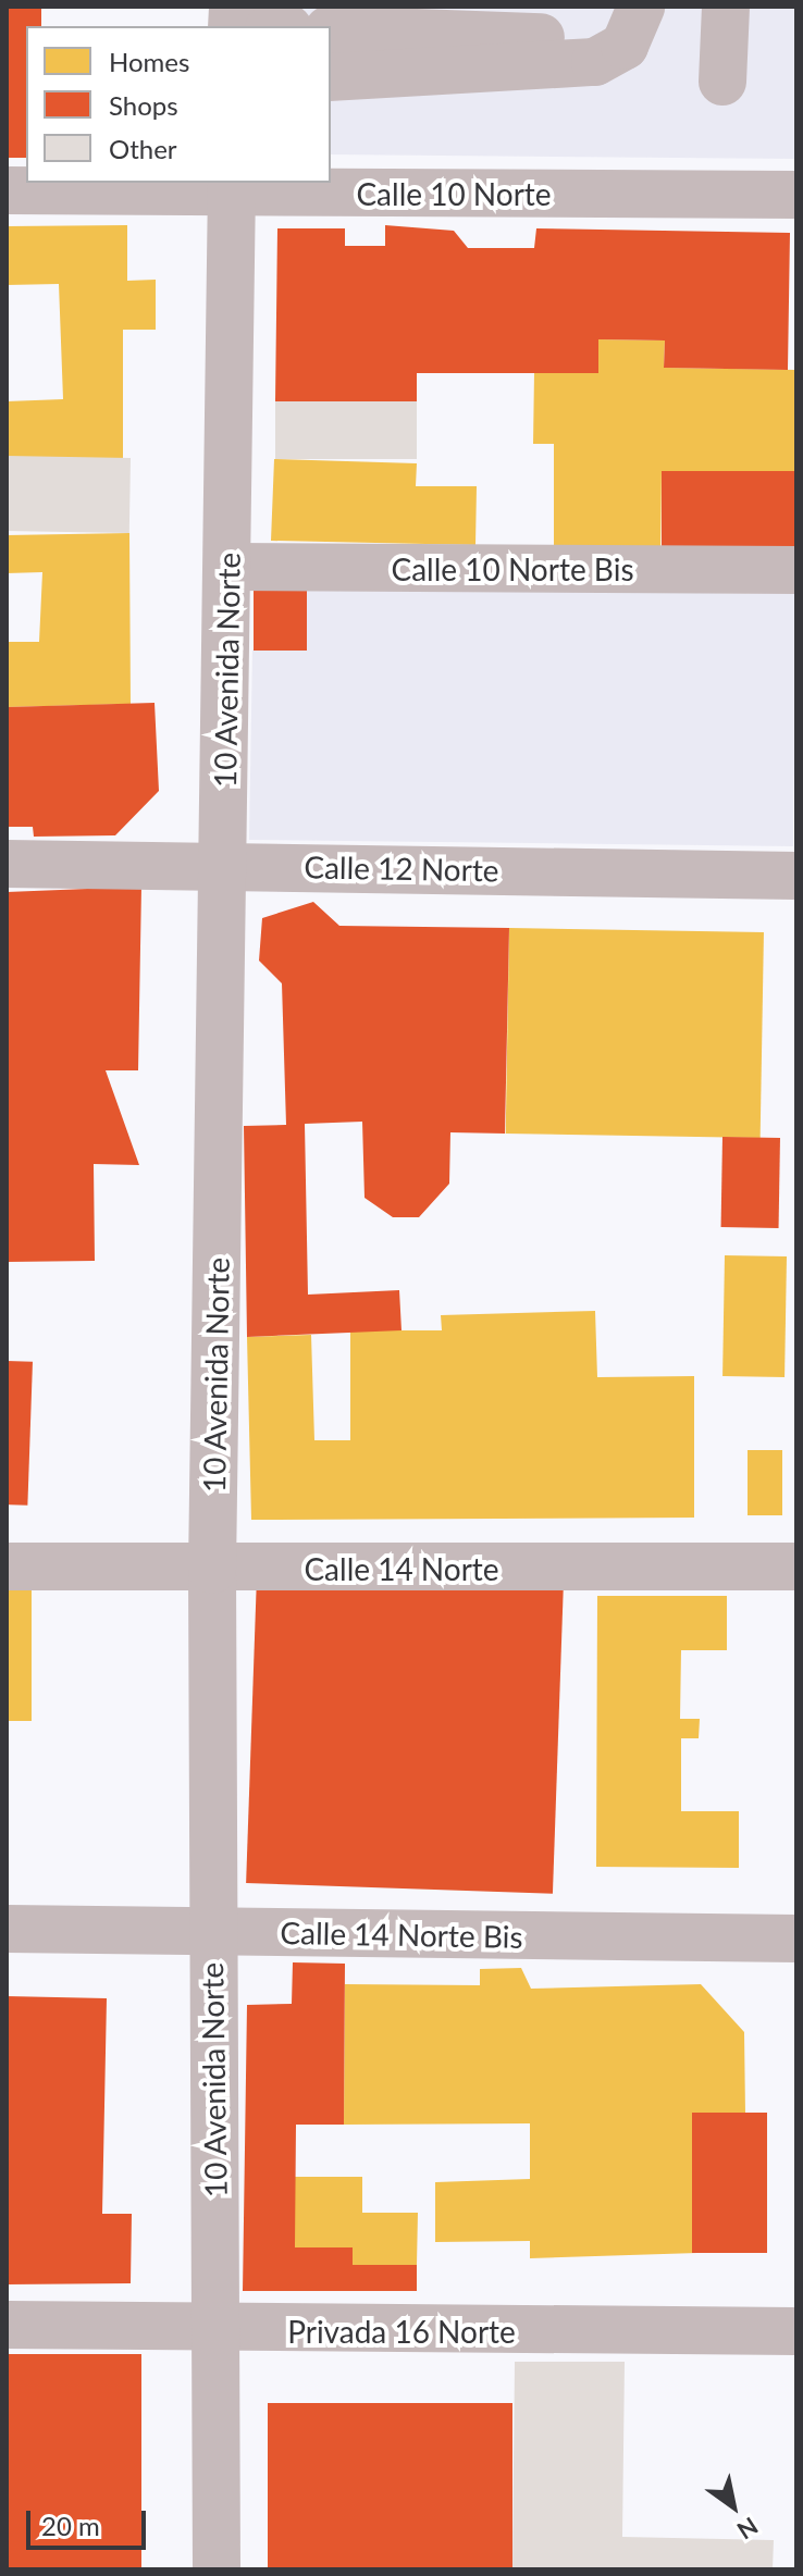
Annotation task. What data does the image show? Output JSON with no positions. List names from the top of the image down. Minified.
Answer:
{"streets":{"street":["Calle 10 Norte","Calle 10 Norte Bis","10 Avenida Norte","Calle 12 Norte","Calle 14 Norte","Calle 14 Norte Bis","Privada 16 Norte"]},"crossings":[["Calle 10 Norte","10 Avenida Norte"],["Calle 10 Norte Bis","10 Avenida Norte"],["10 Avenida Norte","Calle 12 Norte"],["10 Avenida Norte","Calle 14 Norte"],["10 Avenida Norte","Calle 14 Norte Bis"],["10 Avenida Norte","Privada 16 Norte"]],"legend":["Homes","Shops","Other"],"scale_bar":"20 m","north":"bottom right"}
